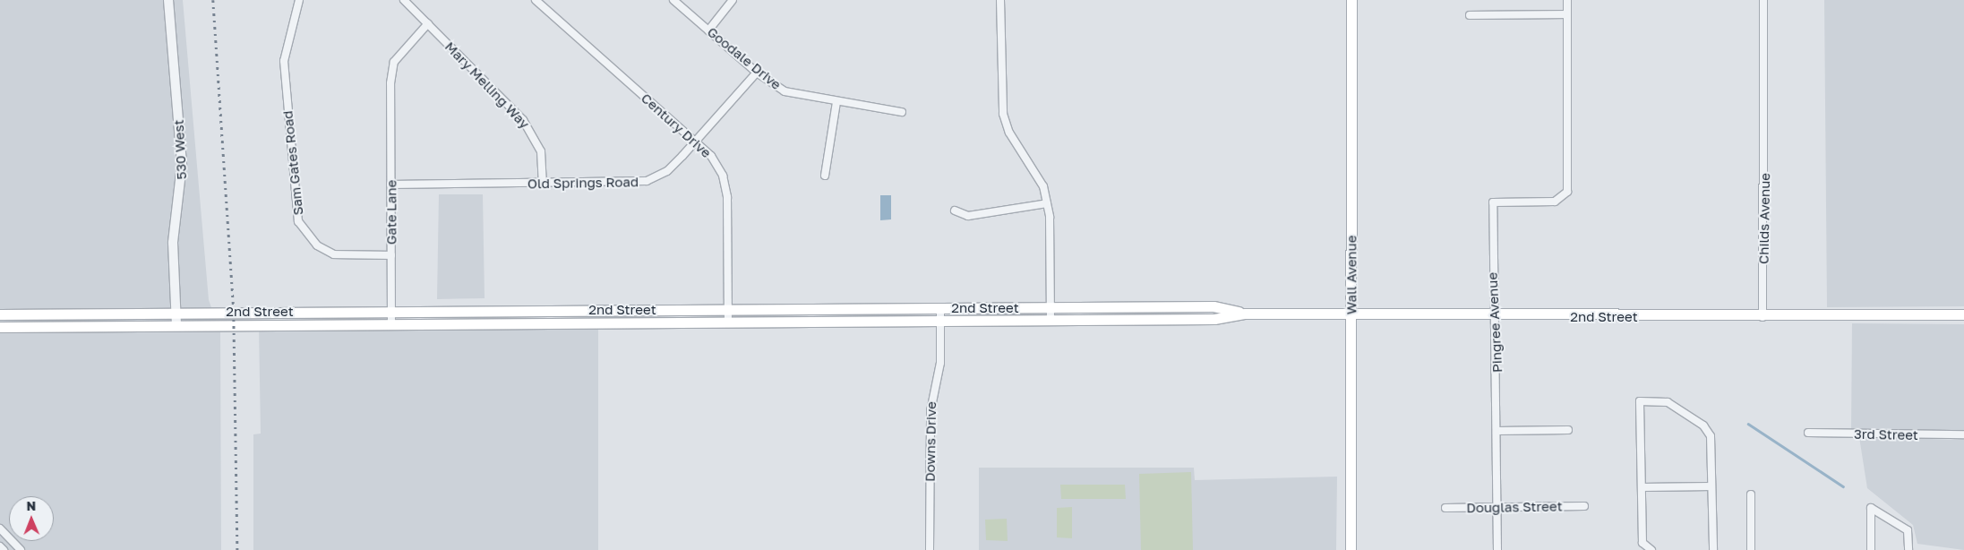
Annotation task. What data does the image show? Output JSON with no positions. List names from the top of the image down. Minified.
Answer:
{"streets":{"main road":["Wall Avenue","2nd Street"],"street":["Goodale Drive","Mary Melling Way","Century Drive","530 West","Sam Gates Road","Old Springs Road","Gate Lane","Childs Avenue","Pingree Avenue","3rd Street","Downs Drive","Douglas Street"]},"crossings":[["Goodale Drive","Old Springs Road"],["Mary Melling Way","Old Springs Road"],["Mary Melling Way","Gate Lane"],["Century Drive","Old Springs Road"],["Century Drive","2nd Street"],["530 West","2nd Street"],["Sam Gates Road","Gate Lane"],["Old Springs Road","Gate Lane"],["Gate Lane","2nd Street"],["Childs Avenue","2nd Street"],["Wall Avenue","2nd Street"],["2nd Street","Pingree Avenue"],["2nd Street","Downs Drive"],["Pingree Avenue","Douglas Street"]],"north":"top"}
